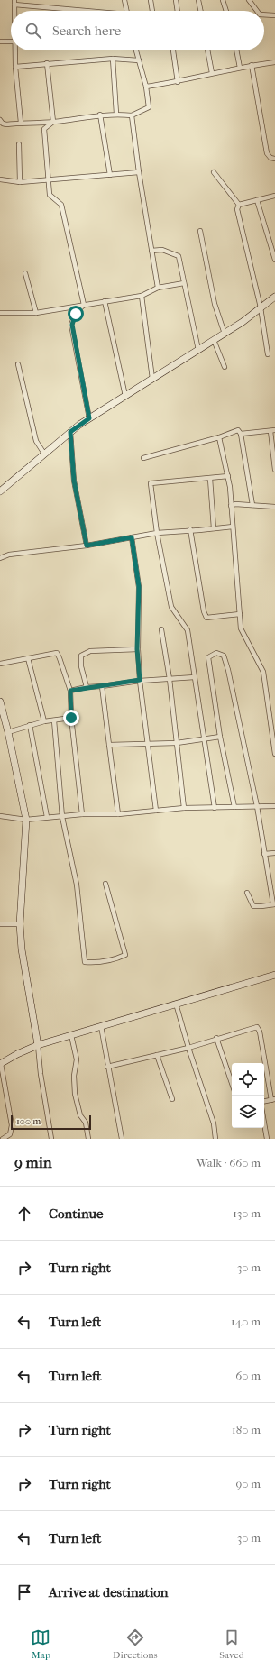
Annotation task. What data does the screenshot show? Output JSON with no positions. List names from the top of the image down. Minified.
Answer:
{"scale_bar":"100 m","page":{"search":"Search here","scale":"100 m","heading":["9 min","Walk · 660 m"],"list":[["Continue","130 m"],["Turn right","30 m"],["Turn left","140 m"],["Turn left","60 m"],["Turn right","180 m"],["Turn right","90 m"],["Turn left","30 m"],"Arrive at destination"],"nav":["Map","Directions","Saved"]}}
